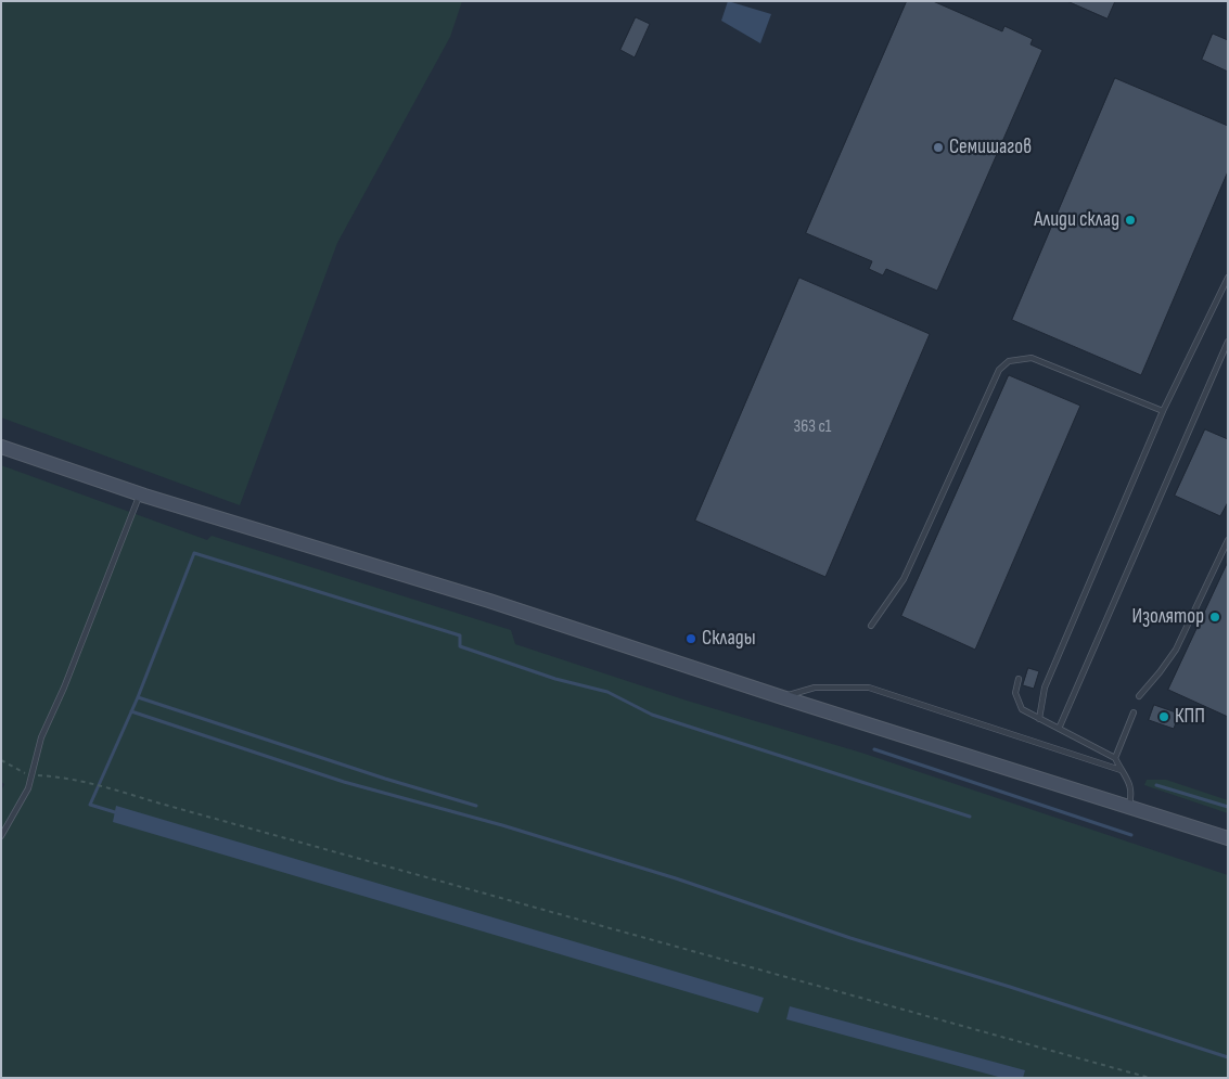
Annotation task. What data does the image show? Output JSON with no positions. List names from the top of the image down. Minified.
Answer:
{"places":["Семишагов","Алиди склад","Изолятор","Склады","КПП"],"house_numbers":["363 с1"]}
